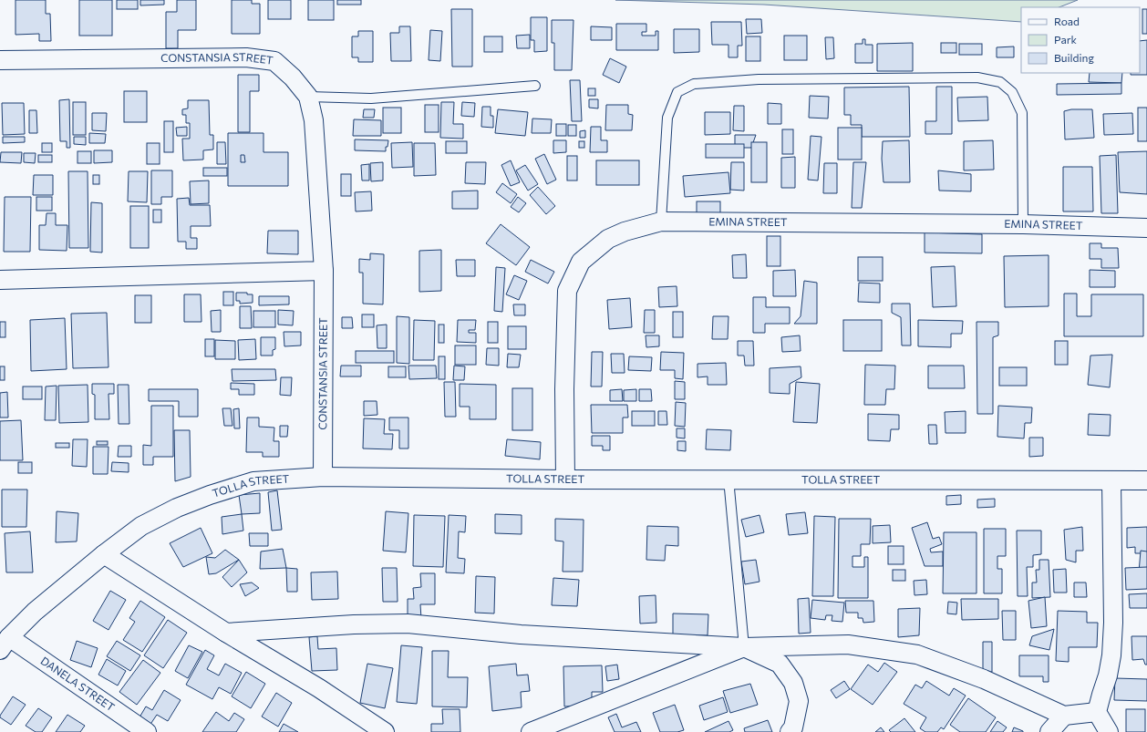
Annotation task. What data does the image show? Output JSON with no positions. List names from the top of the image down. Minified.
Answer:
{"streets":{"street":["CONSTANSIA STREET","EMINA STREET","TOLLA STREET","DANELA STREET"]},"crossings":[["CONSTANSIA STREET","TOLLA STREET"],["EMINA STREET","TOLLA STREET"],["TOLLA STREET","DANELA STREET"]],"legend":["Road","Park","Building"]}
